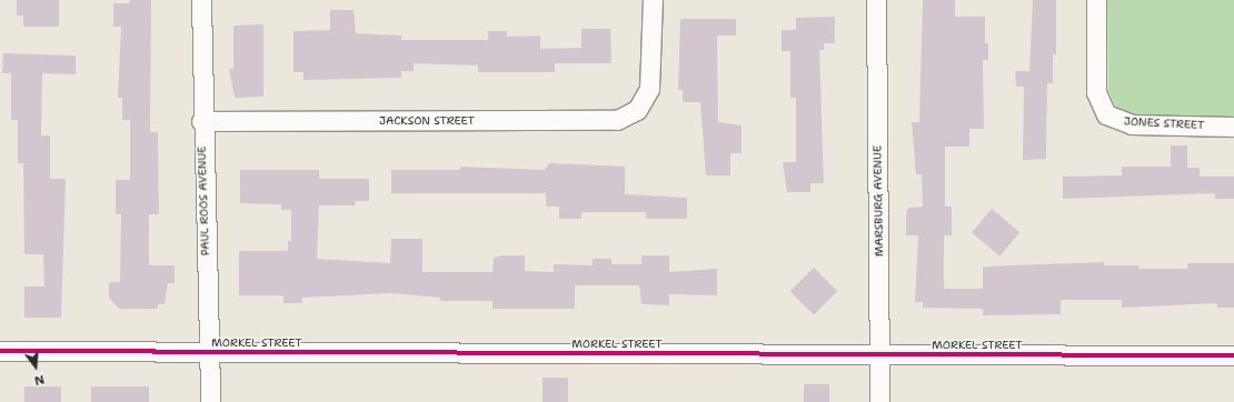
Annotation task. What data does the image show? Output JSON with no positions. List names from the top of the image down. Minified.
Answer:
{"streets":{"street":["JACKSON STREET","JONES STREET","PAUL ROOS AVENUE","MARSBURG AVENUE","MORKEL STREET"]},"crossings":[["JACKSON STREET","PAUL ROOS AVENUE"],["PAUL ROOS AVENUE","MORKEL STREET"],["MARSBURG AVENUE","MORKEL STREET"]],"north":"bottom"}
